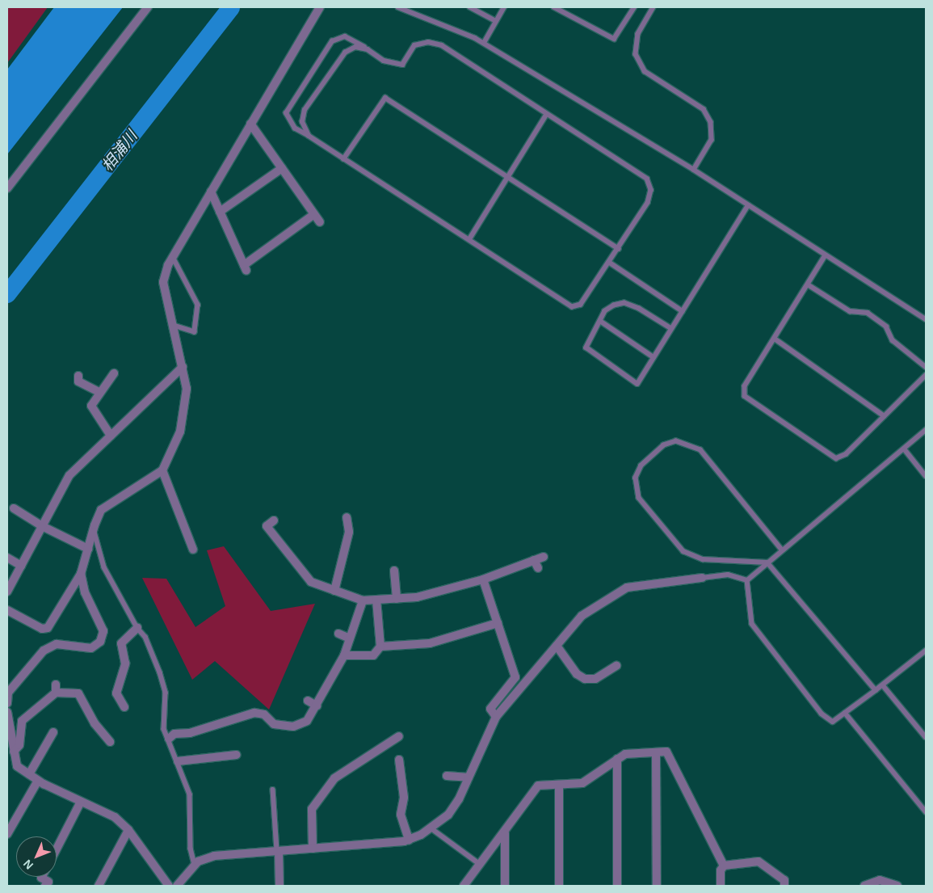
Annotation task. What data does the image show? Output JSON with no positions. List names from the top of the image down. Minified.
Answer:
{"water":["相浦川"],"north":"bottom left"}
